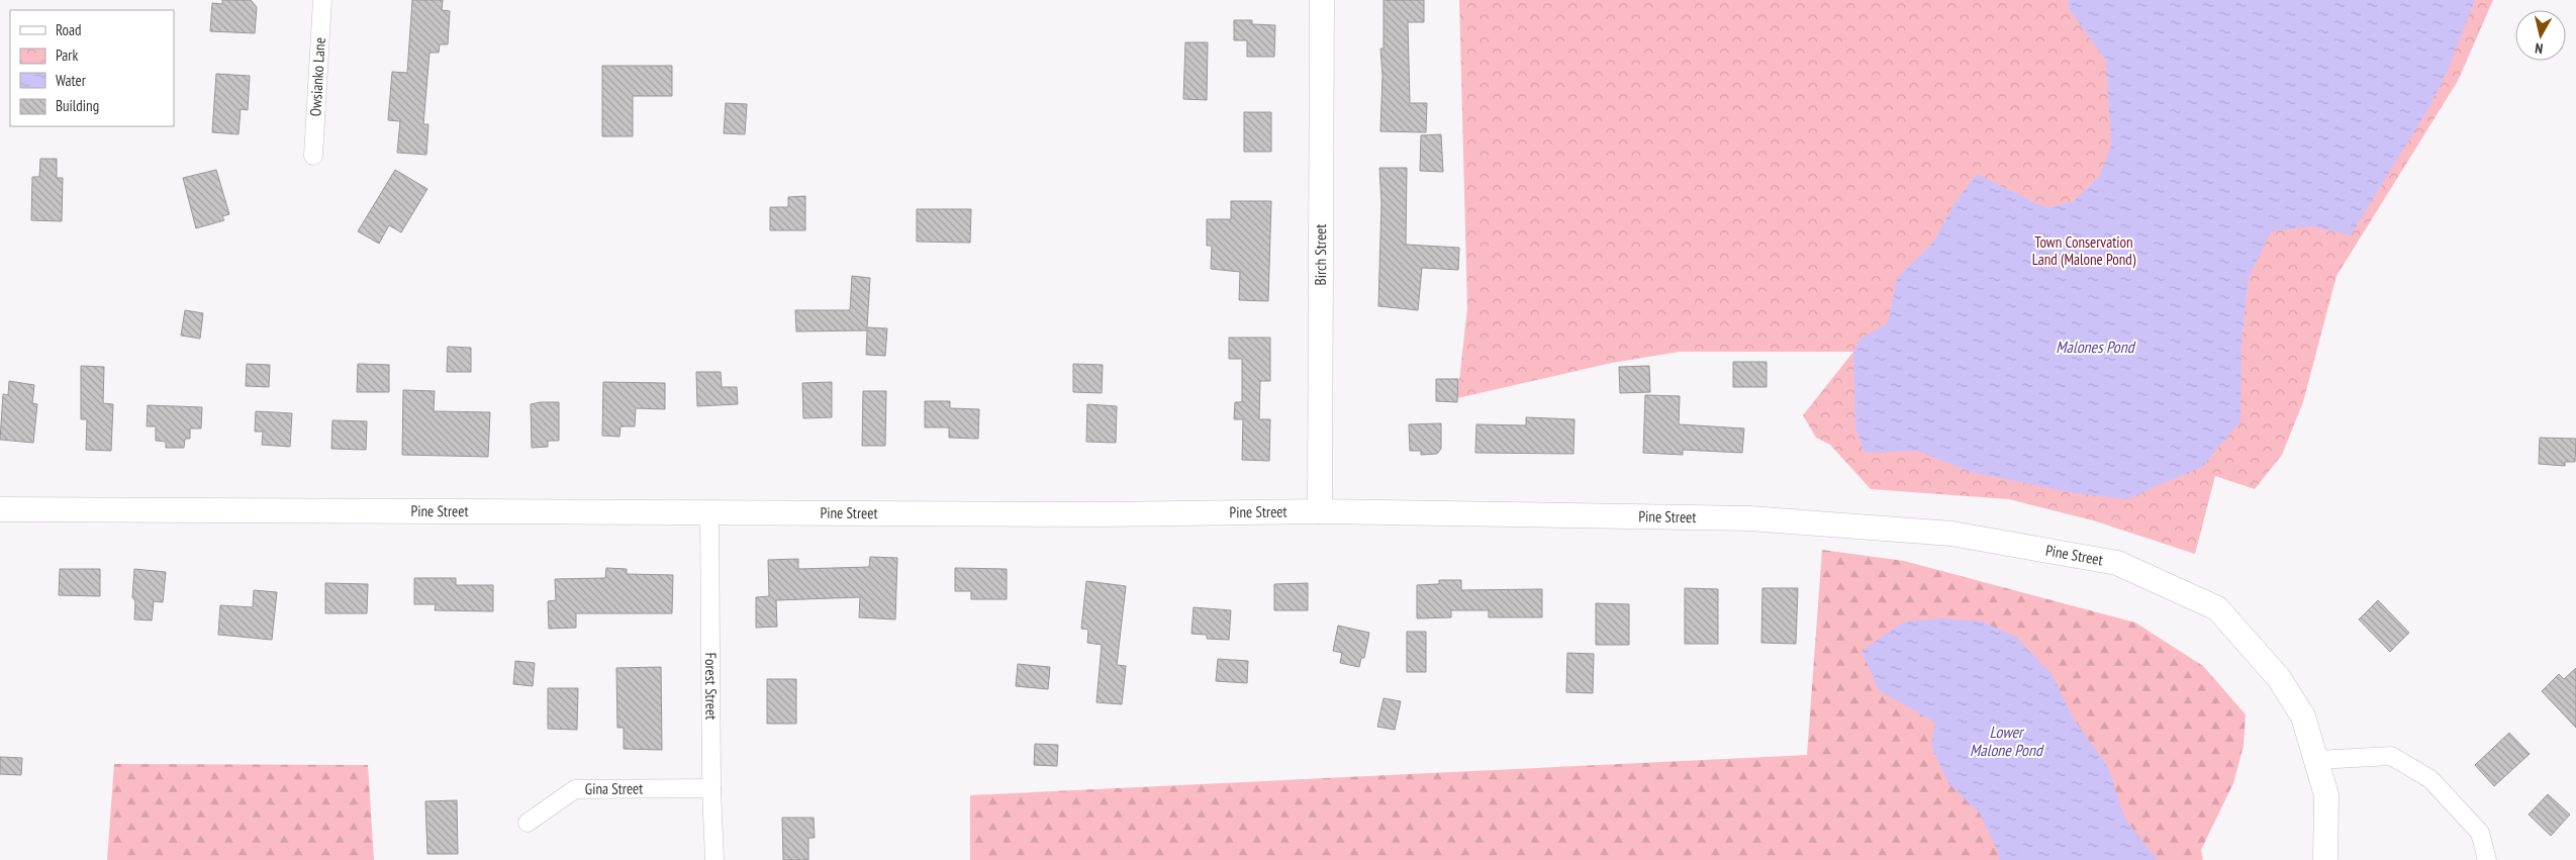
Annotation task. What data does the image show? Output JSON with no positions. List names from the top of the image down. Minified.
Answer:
{"streets":{"main road":["Birch Street","Pine Street"],"street":["Owsianko Lane","Forest Street","Gina Street"]},"crossings":[["Birch Street","Pine Street"],["Pine Street","Forest Street"],["Forest Street","Gina Street"]],"water":["Malones Pond","Lower Malone Pond"],"parks":["Town Conservation Land (Malone Pond)"],"legend":["Road","Park","Water","Building"],"north":"bottom"}
